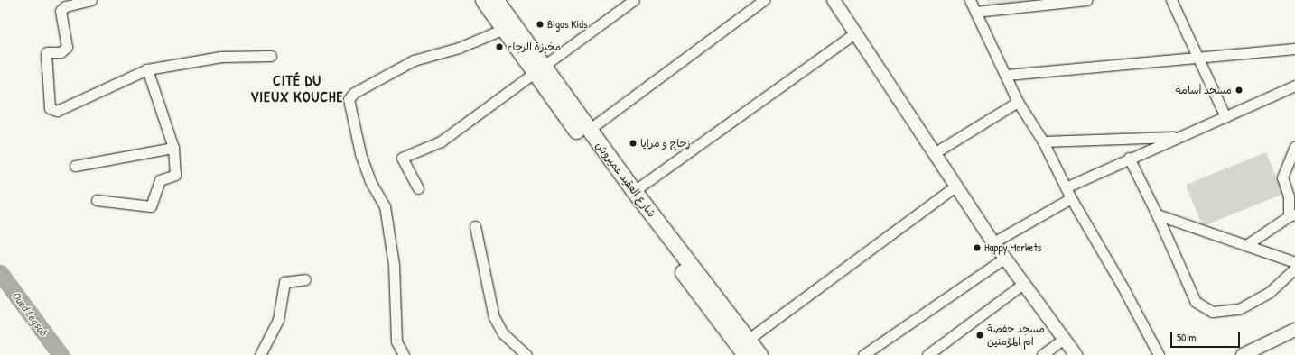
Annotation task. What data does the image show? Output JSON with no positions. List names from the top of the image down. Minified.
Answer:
{"streets":{"main road":["شارع العقيد عميروش"]},"districts":["CITÉ DU VIEUX KOUCHE"],"water":["Oued Legsob"],"places":["Bigos Kids","مخبزة الرجاء","مسجد أسامة","زجاج و مرايا","Happy Markets","مسجد حفصة ام المؤمنين"],"scale_bar":"50 m"}
